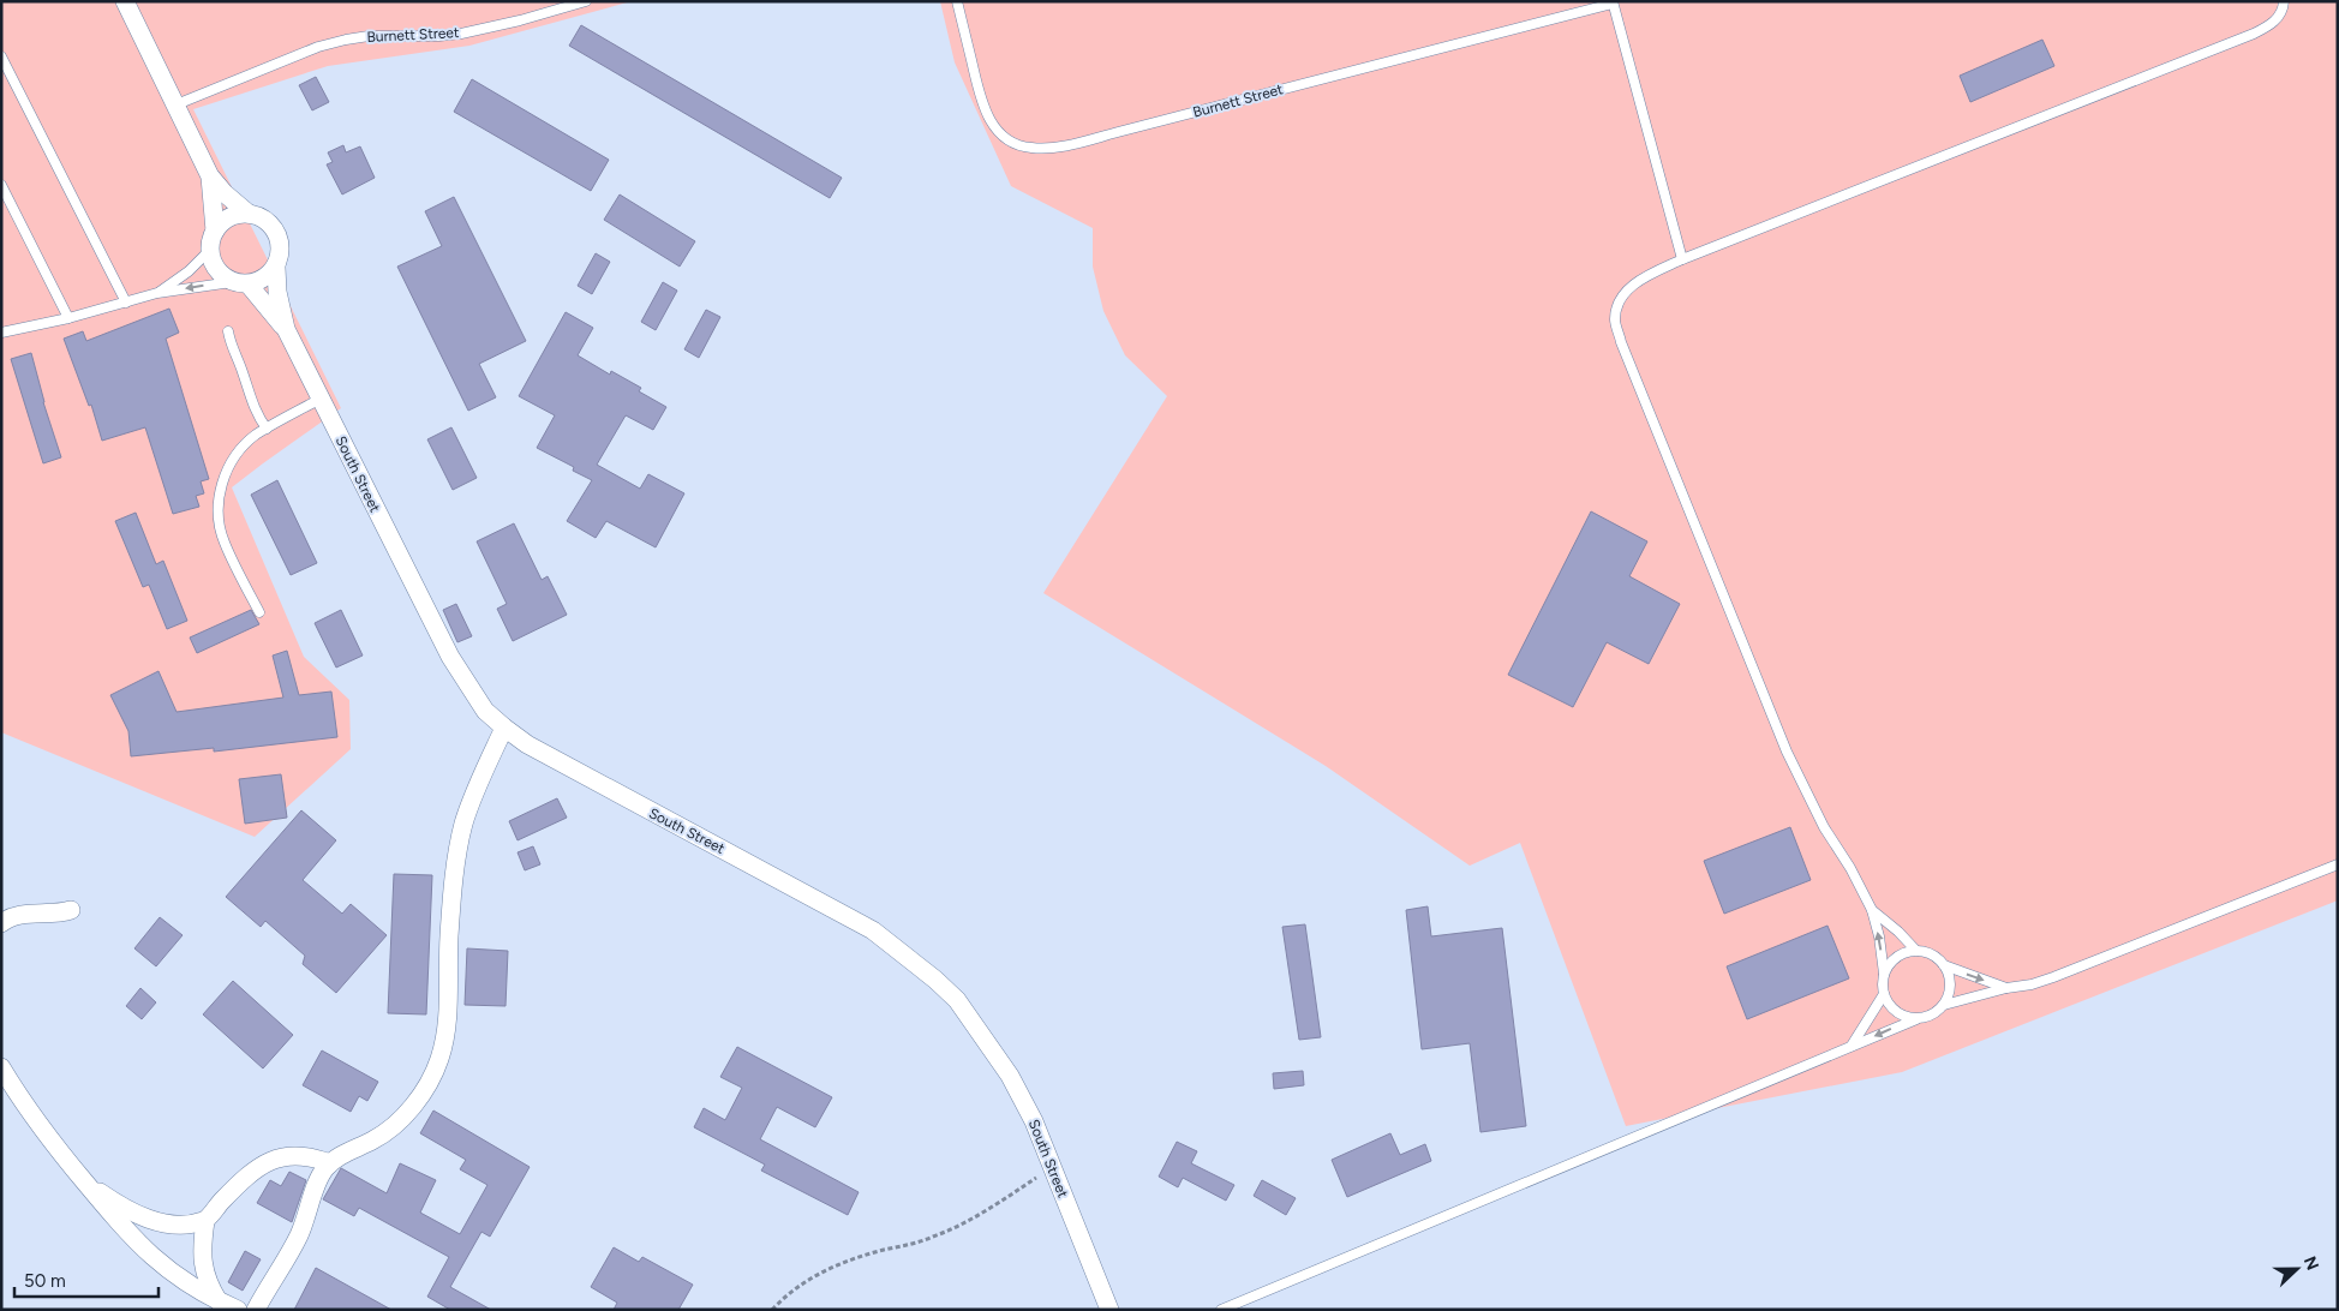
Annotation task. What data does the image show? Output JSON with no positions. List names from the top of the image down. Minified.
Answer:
{"streets":{"street":["South Street"],"lane":["Burnett Street"]},"scale_bar":"50 m","north":"right"}
